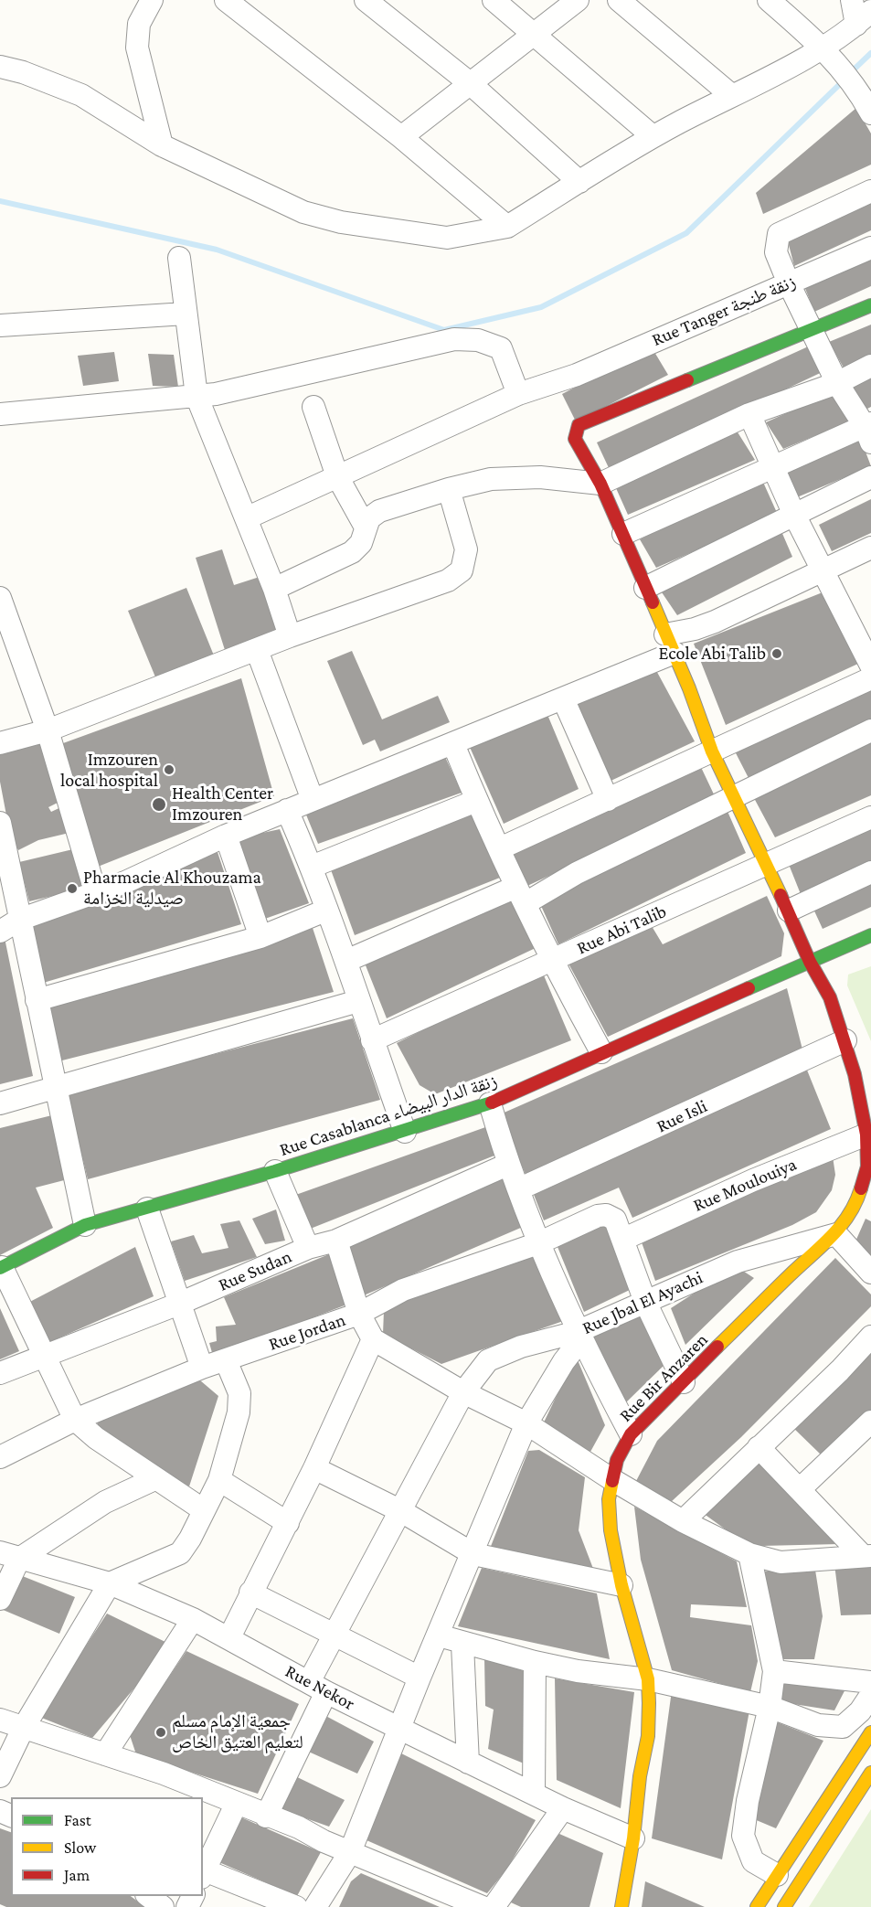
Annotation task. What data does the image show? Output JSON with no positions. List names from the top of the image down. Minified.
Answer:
{"streets":{"main road":["Rue Casablanca زنقة الدار البيضاء","Rue Bir Anzaren"],"street":["Rue Tanger زنقة طنجة","Rue Abi Talib","Rue Isli","Rue Moulouiya","Rue Sudan","Rue Jbal El Ayachi","Rue Jordan","Rue Nekor"]},"crossings":[["Rue Abi Talib","Rue Bir Anzaren"],["Rue Casablanca زنقة الدار البيضاء","Rue Bir Anzaren"],["Rue Isli","Rue Bir Anzaren"],["Rue Moulouiya","Rue Jordan"],["Rue Moulouiya","Rue Bir Anzaren"],["Rue Jbal El Ayachi","Rue Bir Anzaren"],["Rue Jbal El Ayachi","Rue Nekor"],["Rue Bir Anzaren","Rue Nekor"]],"places":["Ecole Abi Talib","Imzouren local hospital","Health Center Imzouren","Pharmacie Al Khouzama صيدلية الخزامة","جمعية الإمام مسلم لتعليم العتيق الخاص"],"legend":["Fast","Slow","Jam"]}
